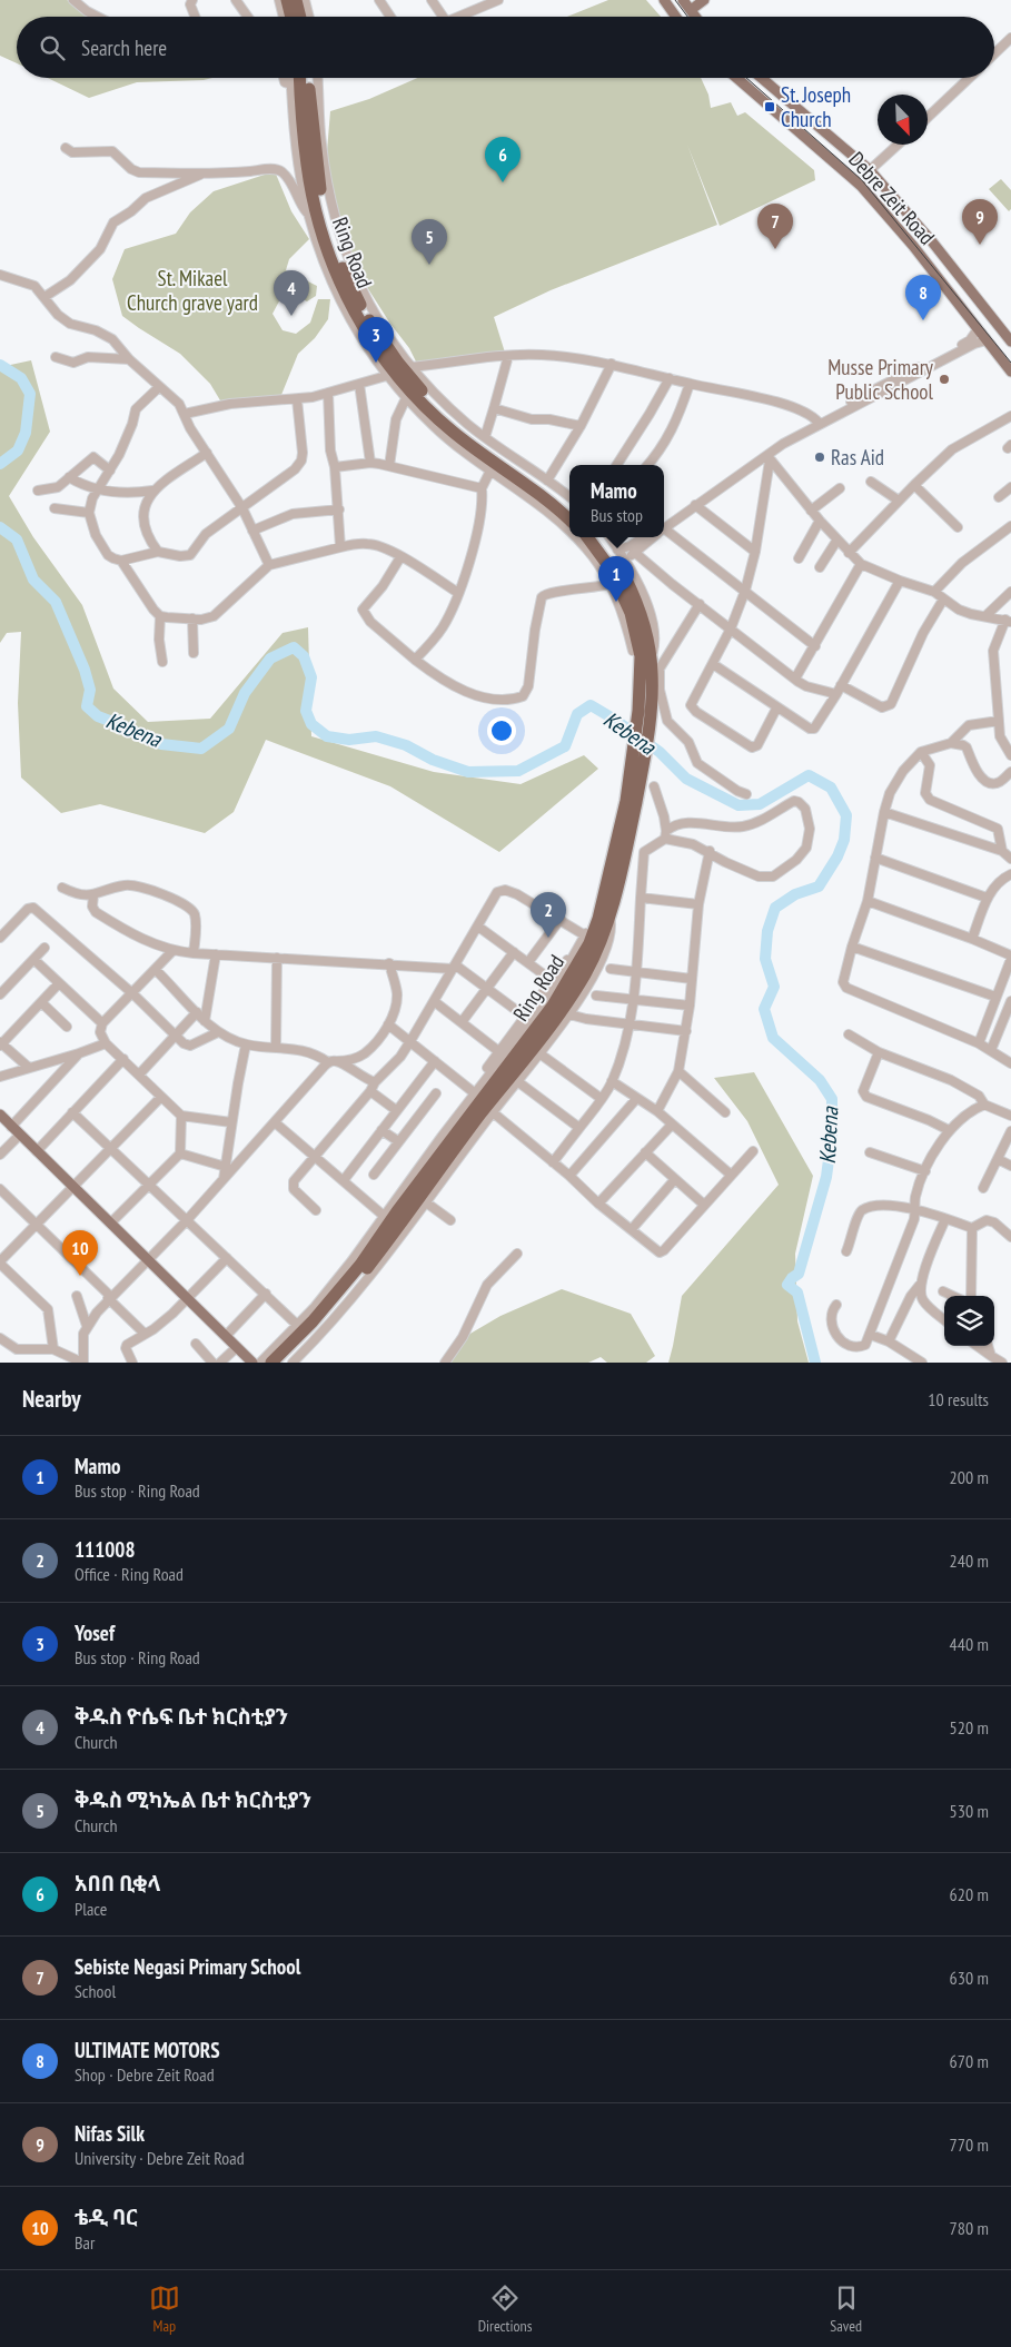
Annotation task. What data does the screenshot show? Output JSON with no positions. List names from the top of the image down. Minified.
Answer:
{"streets":{"highway":["Ring Road"],"main road":["Debre Zeit Road"]},"water":["Kebena"],"parks":["St. Mikael Church grave yard"],"places":{"transit":["St. Joseph Church"],"other":["Musse Primary Public School","Ras Aid"]},"north":"bottom right","page":{"search":"Search here","pins":["6","9","7","5","4","8","3","1","2","10"],"popup":["Mamo","Bus stop"],"heading":["Nearby","10 results"],"list":[{"mark":"1","name":"Mamo","note":"Bus stop · Ring Road","value":"200 m"},{"mark":"2","name":"111008","note":"Office · Ring Road","value":"240 m"},{"mark":"3","name":"Yosef","note":"Bus stop · Ring Road","value":"440 m"},{"mark":"4","name":"ቅዱስ ዮሴፍ ቤተ ክርስቲያን","note":"Church","value":"520 m"},{"mark":"5","name":"ቅዱስ ሚካኤል ቤተ ክርስቲያን","note":"Church","value":"530 m"},{"mark":"6","name":"አበበ ቢቂላ","note":"Place","value":"620 m"},{"mark":"7","name":"Sebiste Negasi Primary School","note":"School","value":"630 m"},{"mark":"8","name":"ULTIMATE MOTORS","note":"Shop · Debre Zeit Road","value":"670 m"},{"mark":"9","name":"Nifas Silk","note":"University · Debre Zeit Road","value":"770 m"},{"mark":"10","name":"ቴዲ ባር","note":"Bar","value":"780 m"}],"nav":["Map","Directions","Saved"]}}
